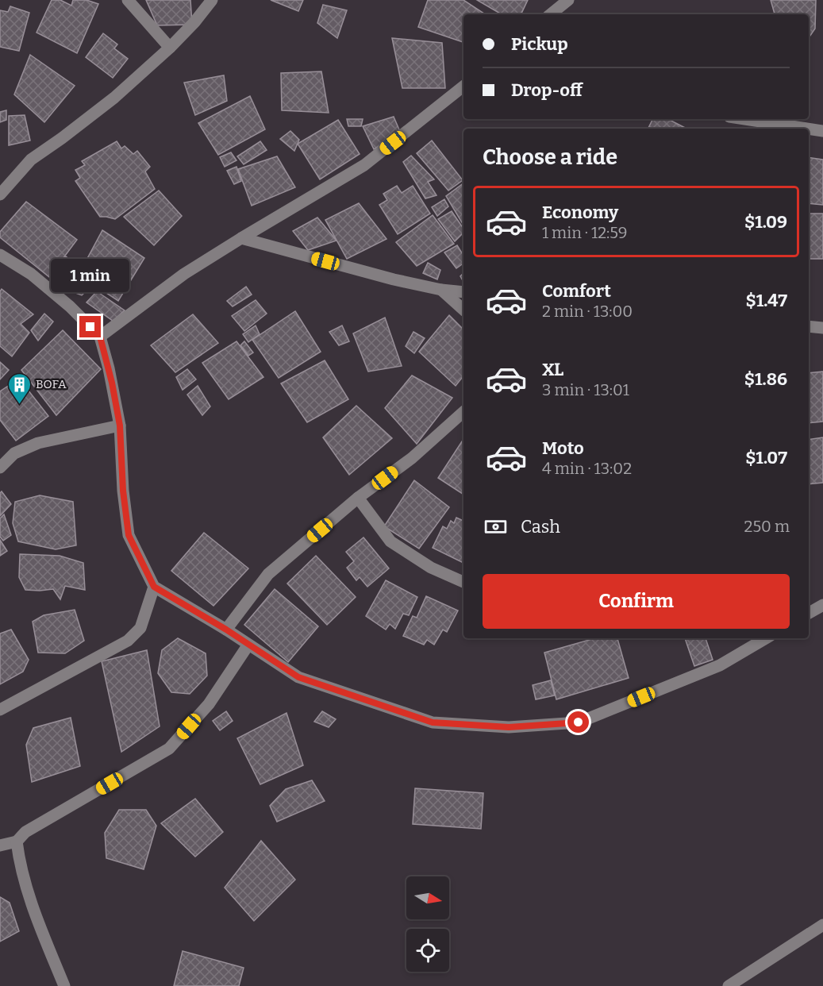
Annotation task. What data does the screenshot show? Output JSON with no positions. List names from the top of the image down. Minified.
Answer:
{"places":{"building":["BOFA"]},"north":"right","page":{"banner":["Pickup","Drop-off"],"heading":"Choose a ride","list":[{"name":"Economy","note":"1 min · 12:59","value":"$1.09"},{"name":"Comfort","note":"2 min · 13:00","value":"$1.47"},{"name":"XL","note":"3 min · 13:01","value":"$1.86"},{"name":"Moto","note":"4 min · 13:02","value":"$1.07"}],"bubble":"1 min","pay":["Cash","250 m"],"buttons":"Confirm"}}
